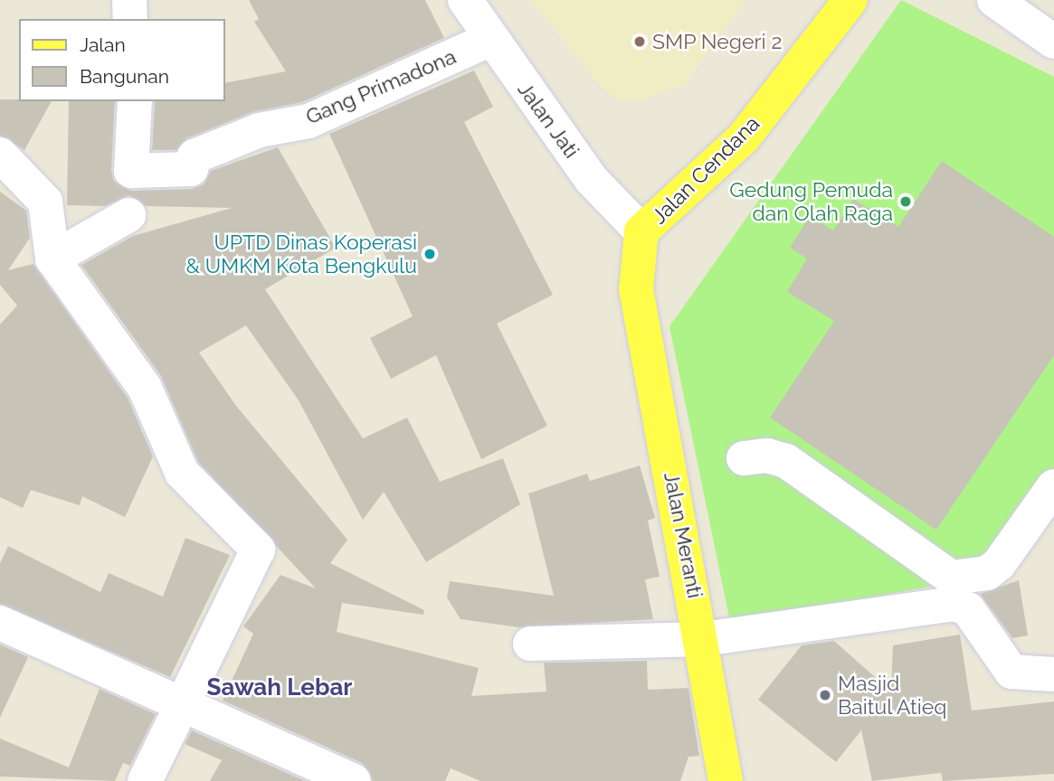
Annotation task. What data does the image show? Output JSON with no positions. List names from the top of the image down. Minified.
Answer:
{"streets":{"main road":["Jalan Cendana","Jalan Meranti"],"street":["Gang Primadona","Jalan Jati"]},"crossings":[["Gang Primadona","Jalan Jati"],["Jalan Jati","Jalan Cendana"],["Jalan Cendana","Jalan Meranti"]],"districts":["Sawah Lebar"],"places":["SMP Negeri 2","Gedung Pemuda dan Olah Raga","UPTD Dinas Koperasi & UMKM Kota Bengkulu","Masjid Baitul Atieq"],"legend":["Jalan","Bangunan"]}
